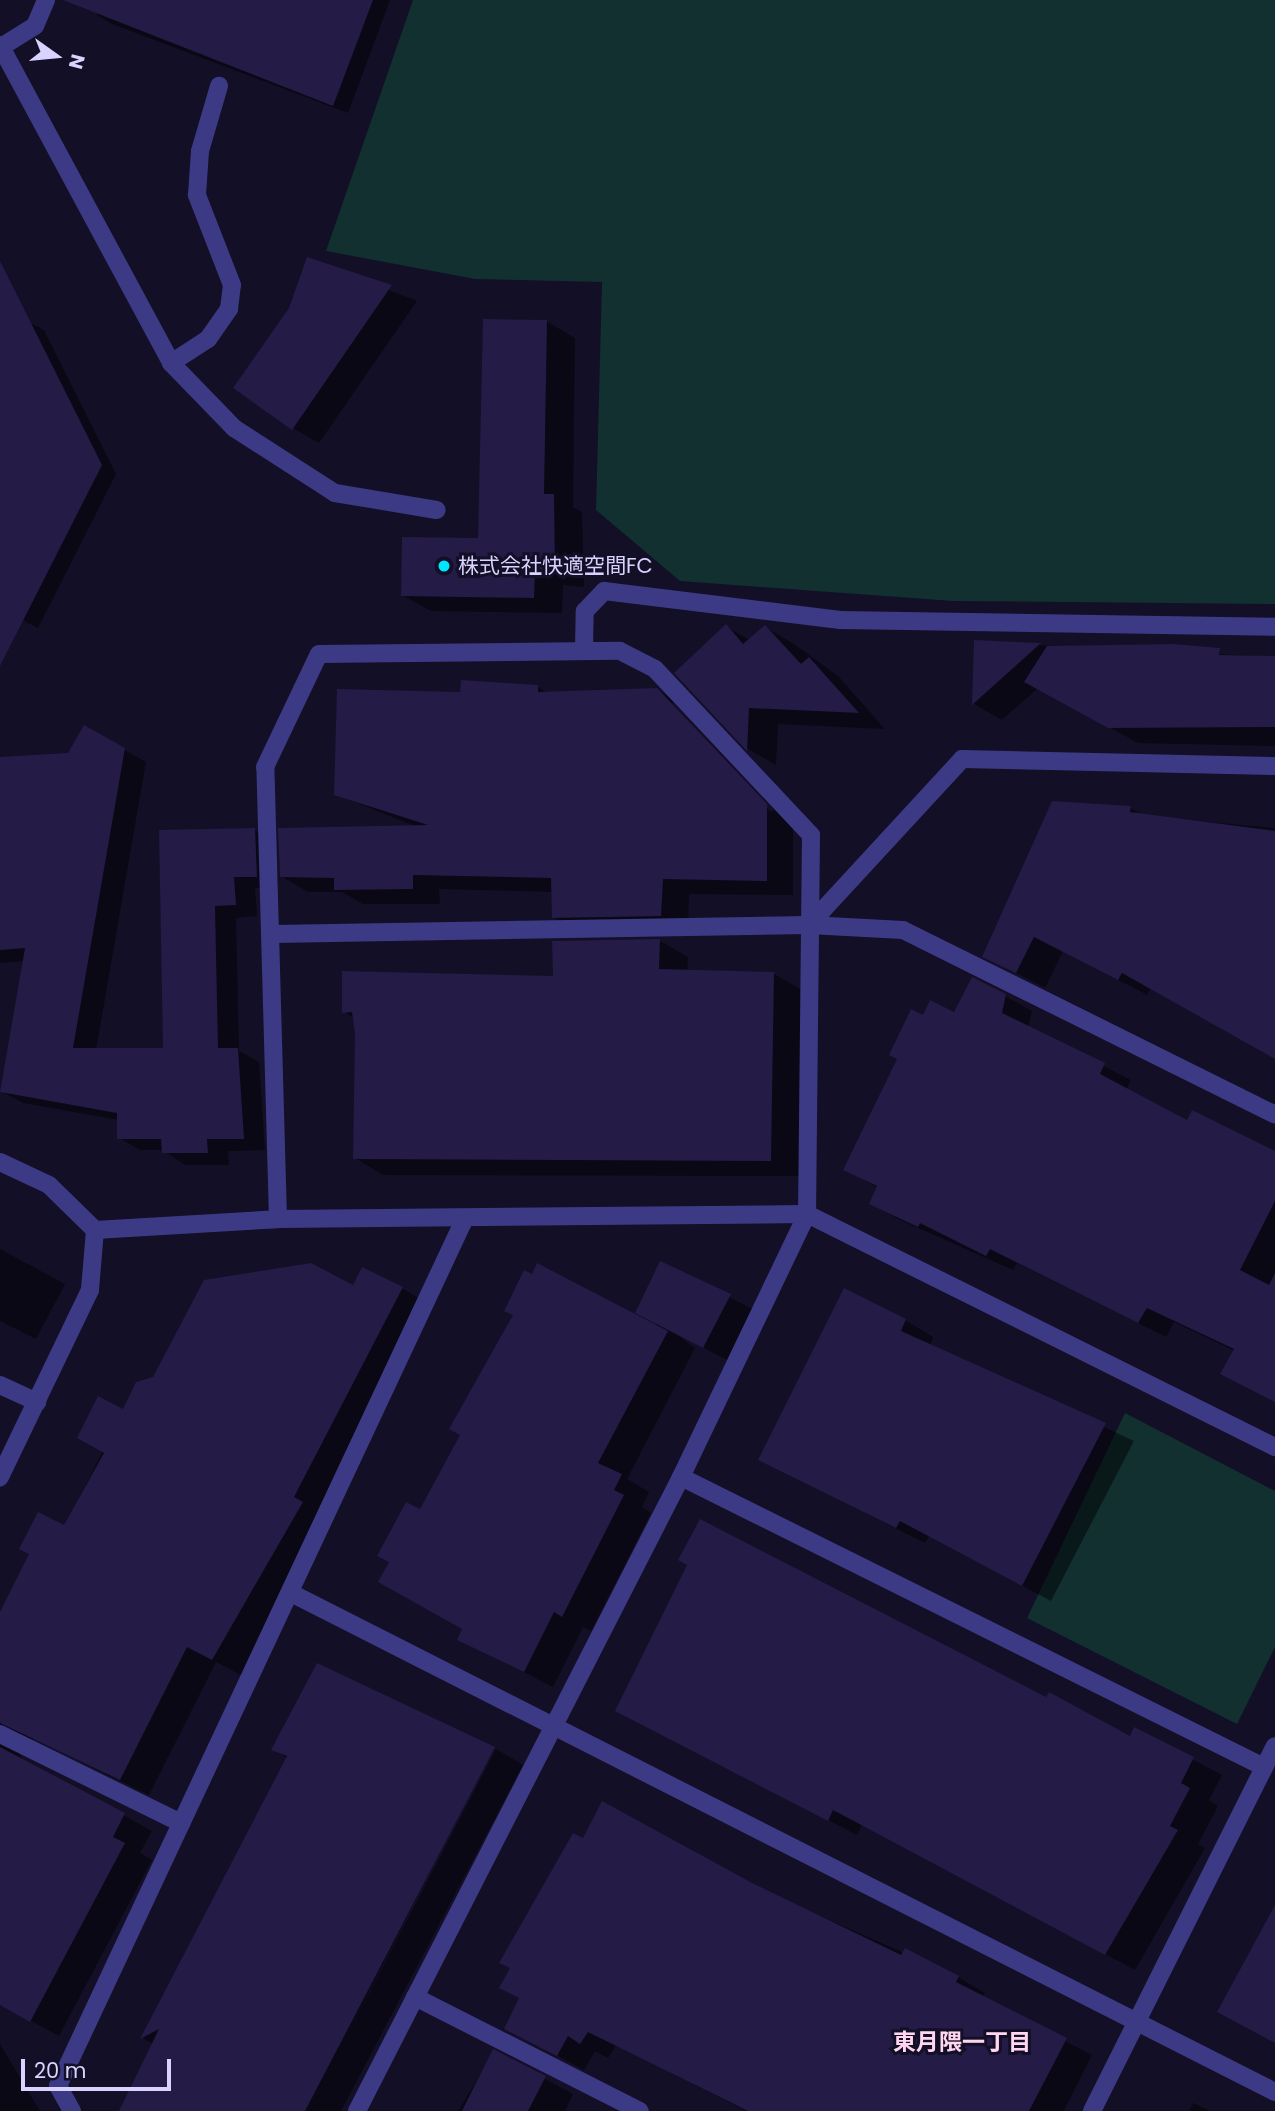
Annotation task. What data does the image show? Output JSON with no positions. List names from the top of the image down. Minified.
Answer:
{"districts":["東月隈一丁目"],"places":["株式会社快適空間FC"],"scale_bar":"20 m","north":"right"}
